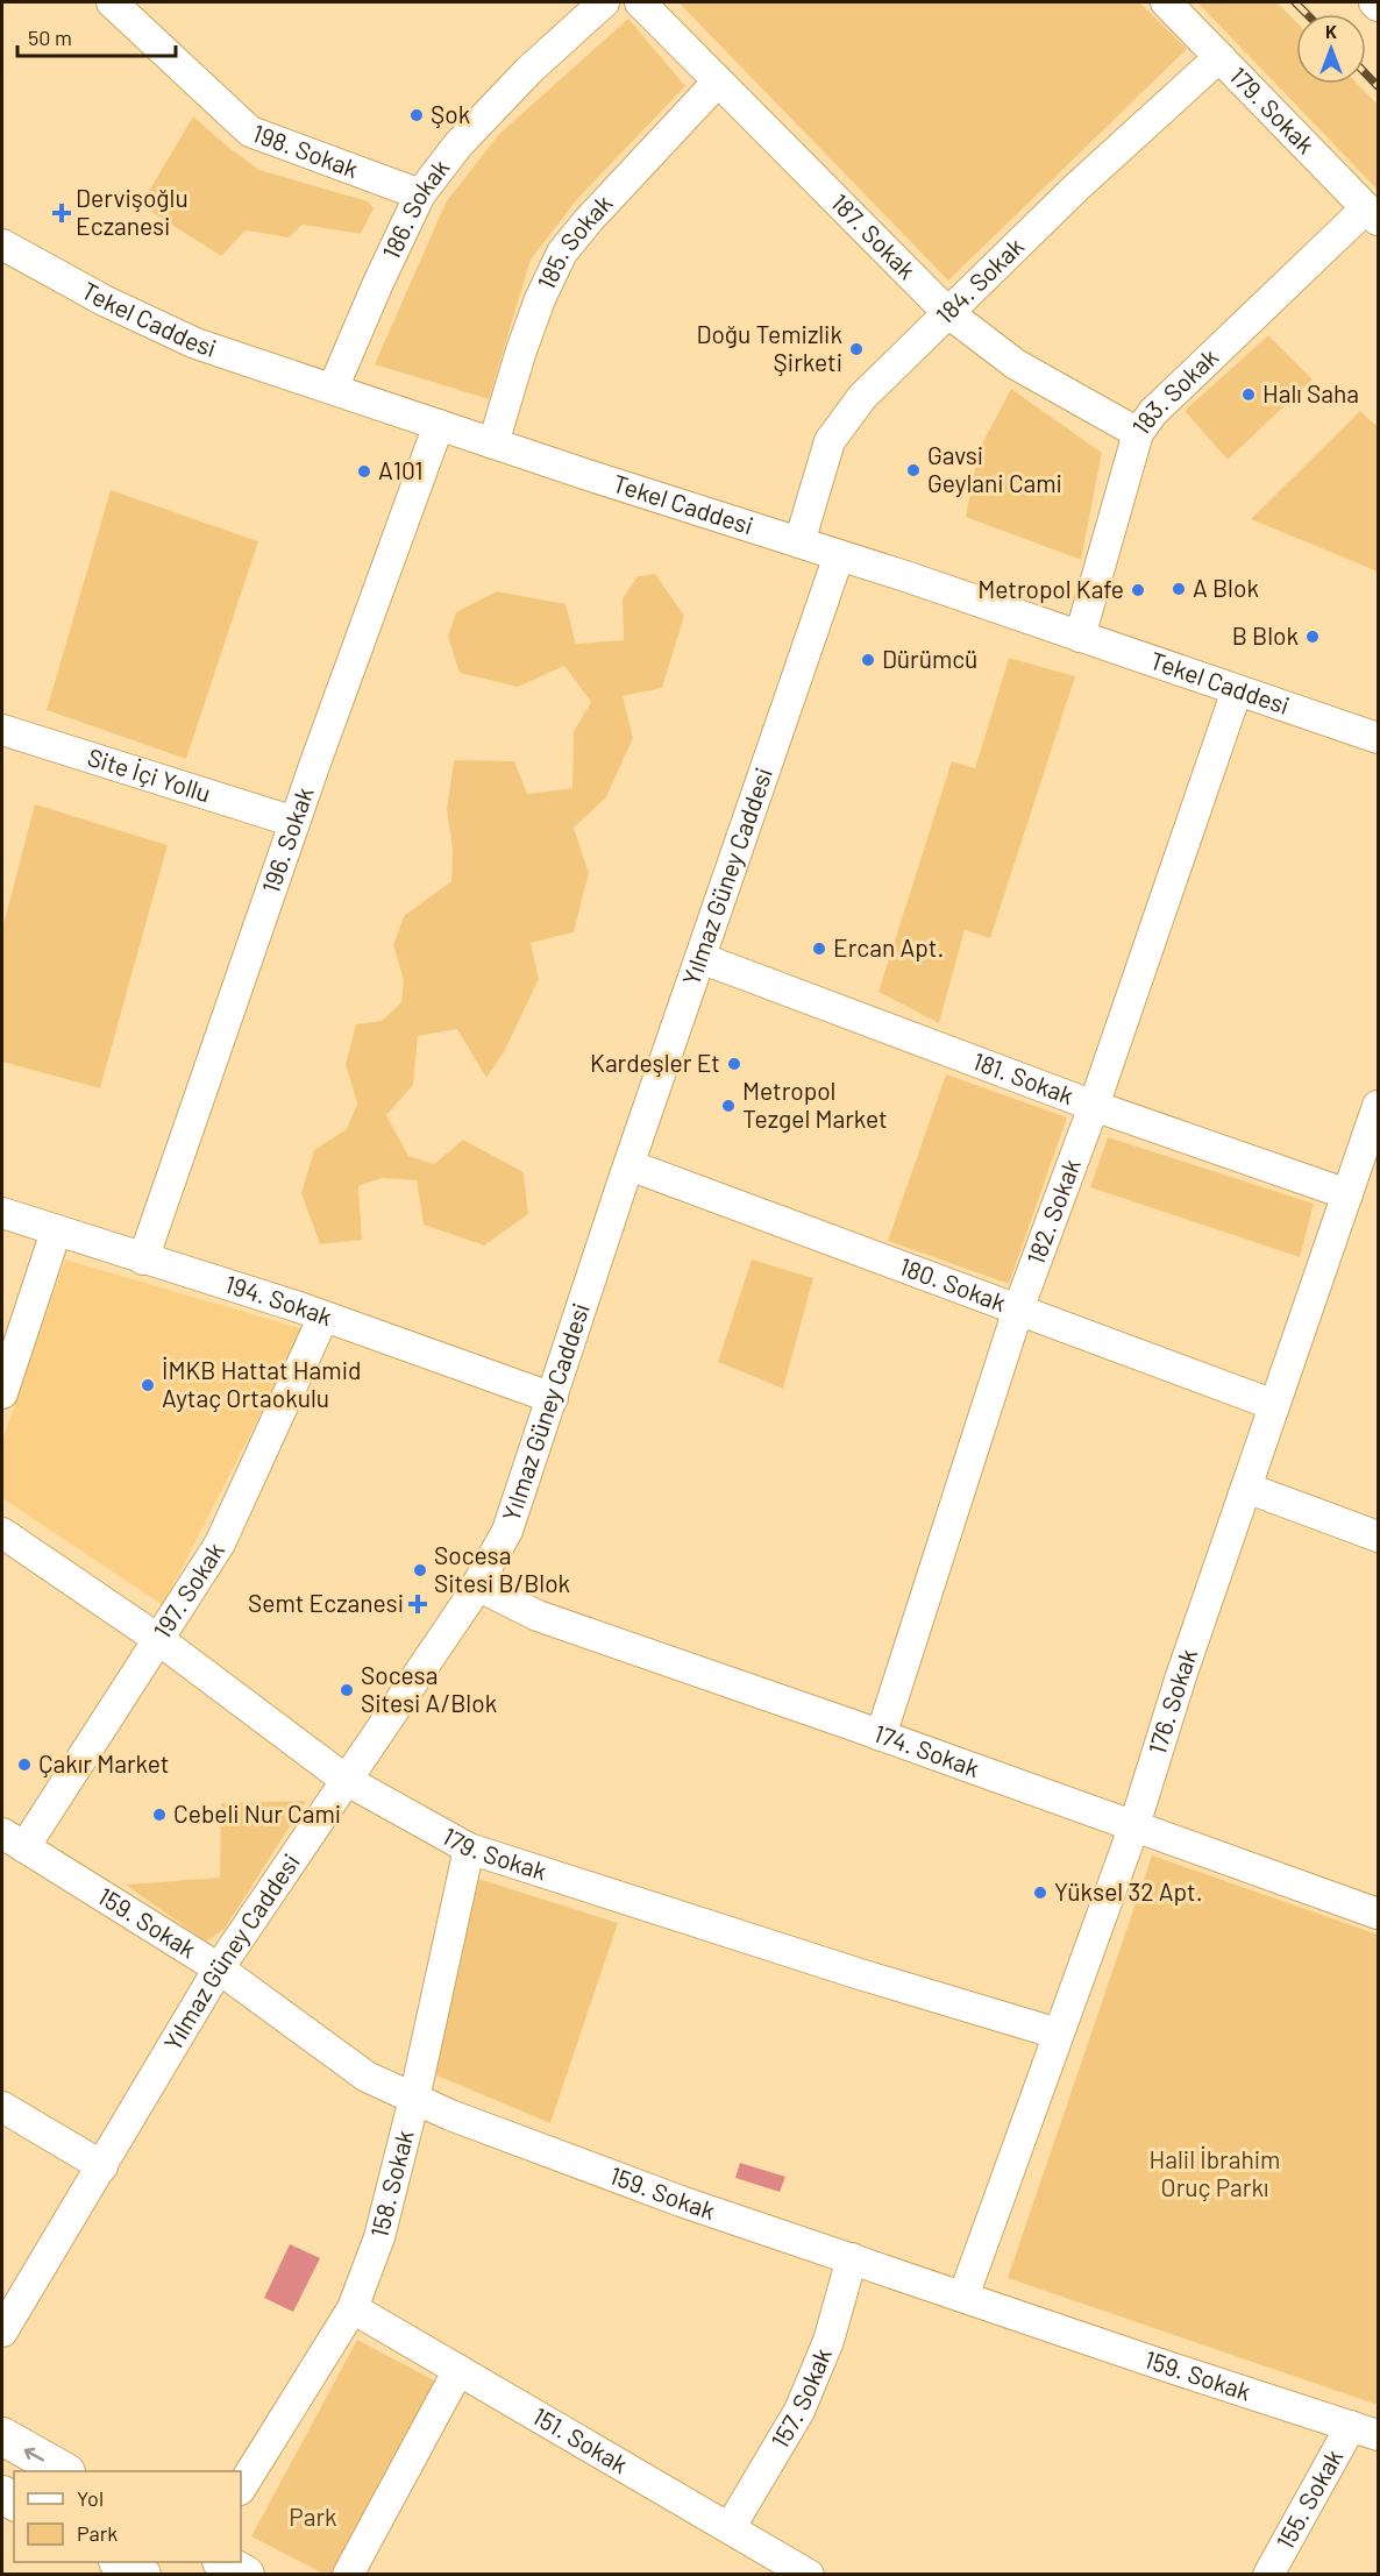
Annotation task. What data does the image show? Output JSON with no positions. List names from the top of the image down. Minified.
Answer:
{"streets":{"street":["179. Sokak","198. Sokak","186. Sokak","187. Sokak","185. Sokak","184. Sokak","Tekel Caddesi","183. Sokak","Site İçi Yollu","196. Sokak","Yılmaz Güney Caddesi","181. Sokak","182. Sokak","180. Sokak","194. Sokak","197. Sokak","176. Sokak","174. Sokak","159. Sokak","158. Sokak","157. Sokak","151. Sokak","155. Sokak"]},"crossings":[["179. Sokak","184. Sokak"],["179. Sokak","183. Sokak"],["179. Sokak","Yılmaz Güney Caddesi"],["179. Sokak","197. Sokak"],["179. Sokak","176. Sokak"],["179. Sokak","158. Sokak"],["198. Sokak","186. Sokak"],["186. Sokak","Tekel Caddesi"],["187. Sokak","185. Sokak"],["187. Sokak","184. Sokak"],["187. Sokak","183. Sokak"],["185. Sokak","Tekel Caddesi"],["184. Sokak","Tekel Caddesi"],["Tekel Caddesi","183. Sokak"],["Tekel Caddesi","196. Sokak"],["Tekel Caddesi","Yılmaz Güney Caddesi"],["Tekel Caddesi","182. Sokak"],["Site İçi Yollu","196. Sokak"],["196. Sokak","194. Sokak"],["Yılmaz Güney Caddesi","181. Sokak"],["Yılmaz Güney Caddesi","180. Sokak"],["Yılmaz Güney Caddesi","194. Sokak"],["Yılmaz Güney Caddesi","174. Sokak"],["Yılmaz Güney Caddesi","159. Sokak"],["181. Sokak","182. Sokak"],["181. Sokak","176. Sokak"],["182. Sokak","180. Sokak"],["182. Sokak","174. Sokak"],["180. Sokak","176. Sokak"],["194. Sokak","197. Sokak"],["197. Sokak","159. Sokak"],["176. Sokak","174. Sokak"],["176. Sokak","159. Sokak"],["159. Sokak","158. Sokak"],["159. Sokak","157. Sokak"],["159. Sokak","155. Sokak"],["158. Sokak","151. Sokak"],["157. Sokak","151. Sokak"]],"parks":["Halil İbrahim Oruç Parkı","Park"],"places":{"other":["Şok","Doğu Temizlik Şirketi","Halı Saha","Gavsi Geylani Cami","A101","A Blok","Metropol Kafe","B Blok","Dürümcü","Ercan Apt.","Kardeşler Et","Metropol Tezgel Market","İMKB Hattat Hamid Aytaç Ortaokulu","Socesa Sitesi B/Blok","Socesa Sitesi A/Blok","Çakır Market","Cebeli Nur Cami","Yüksel 32 Apt."],"health":["Dervişoğlu Eczanesi","Semt Eczanesi"]},"legend":["Yol","Park"],"scale_bar":"50 m","north":"top"}
